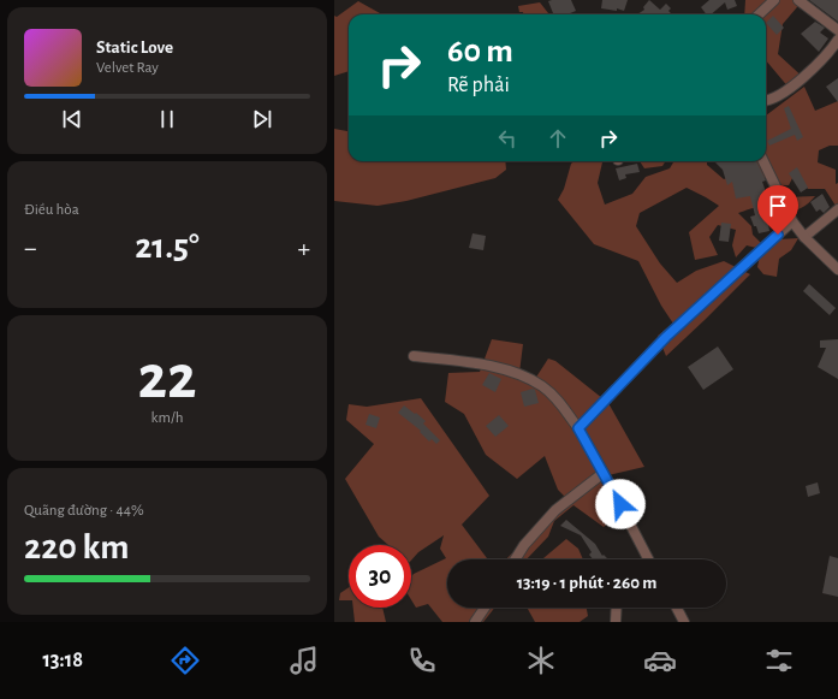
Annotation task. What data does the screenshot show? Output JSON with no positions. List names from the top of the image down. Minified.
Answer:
{"page":{"turn":["60 m","Rẽ phải"],"song":["Static Love","Velvet Ray"],"tile":["Điều hòa",["22","km/h"],["Quãng đường · 44%","220 km"]],"heat":["−","21.5°","+"],"limit":"30","trip":"13:19 · 1 phút · 260 m","tabs":"13:18"}}
